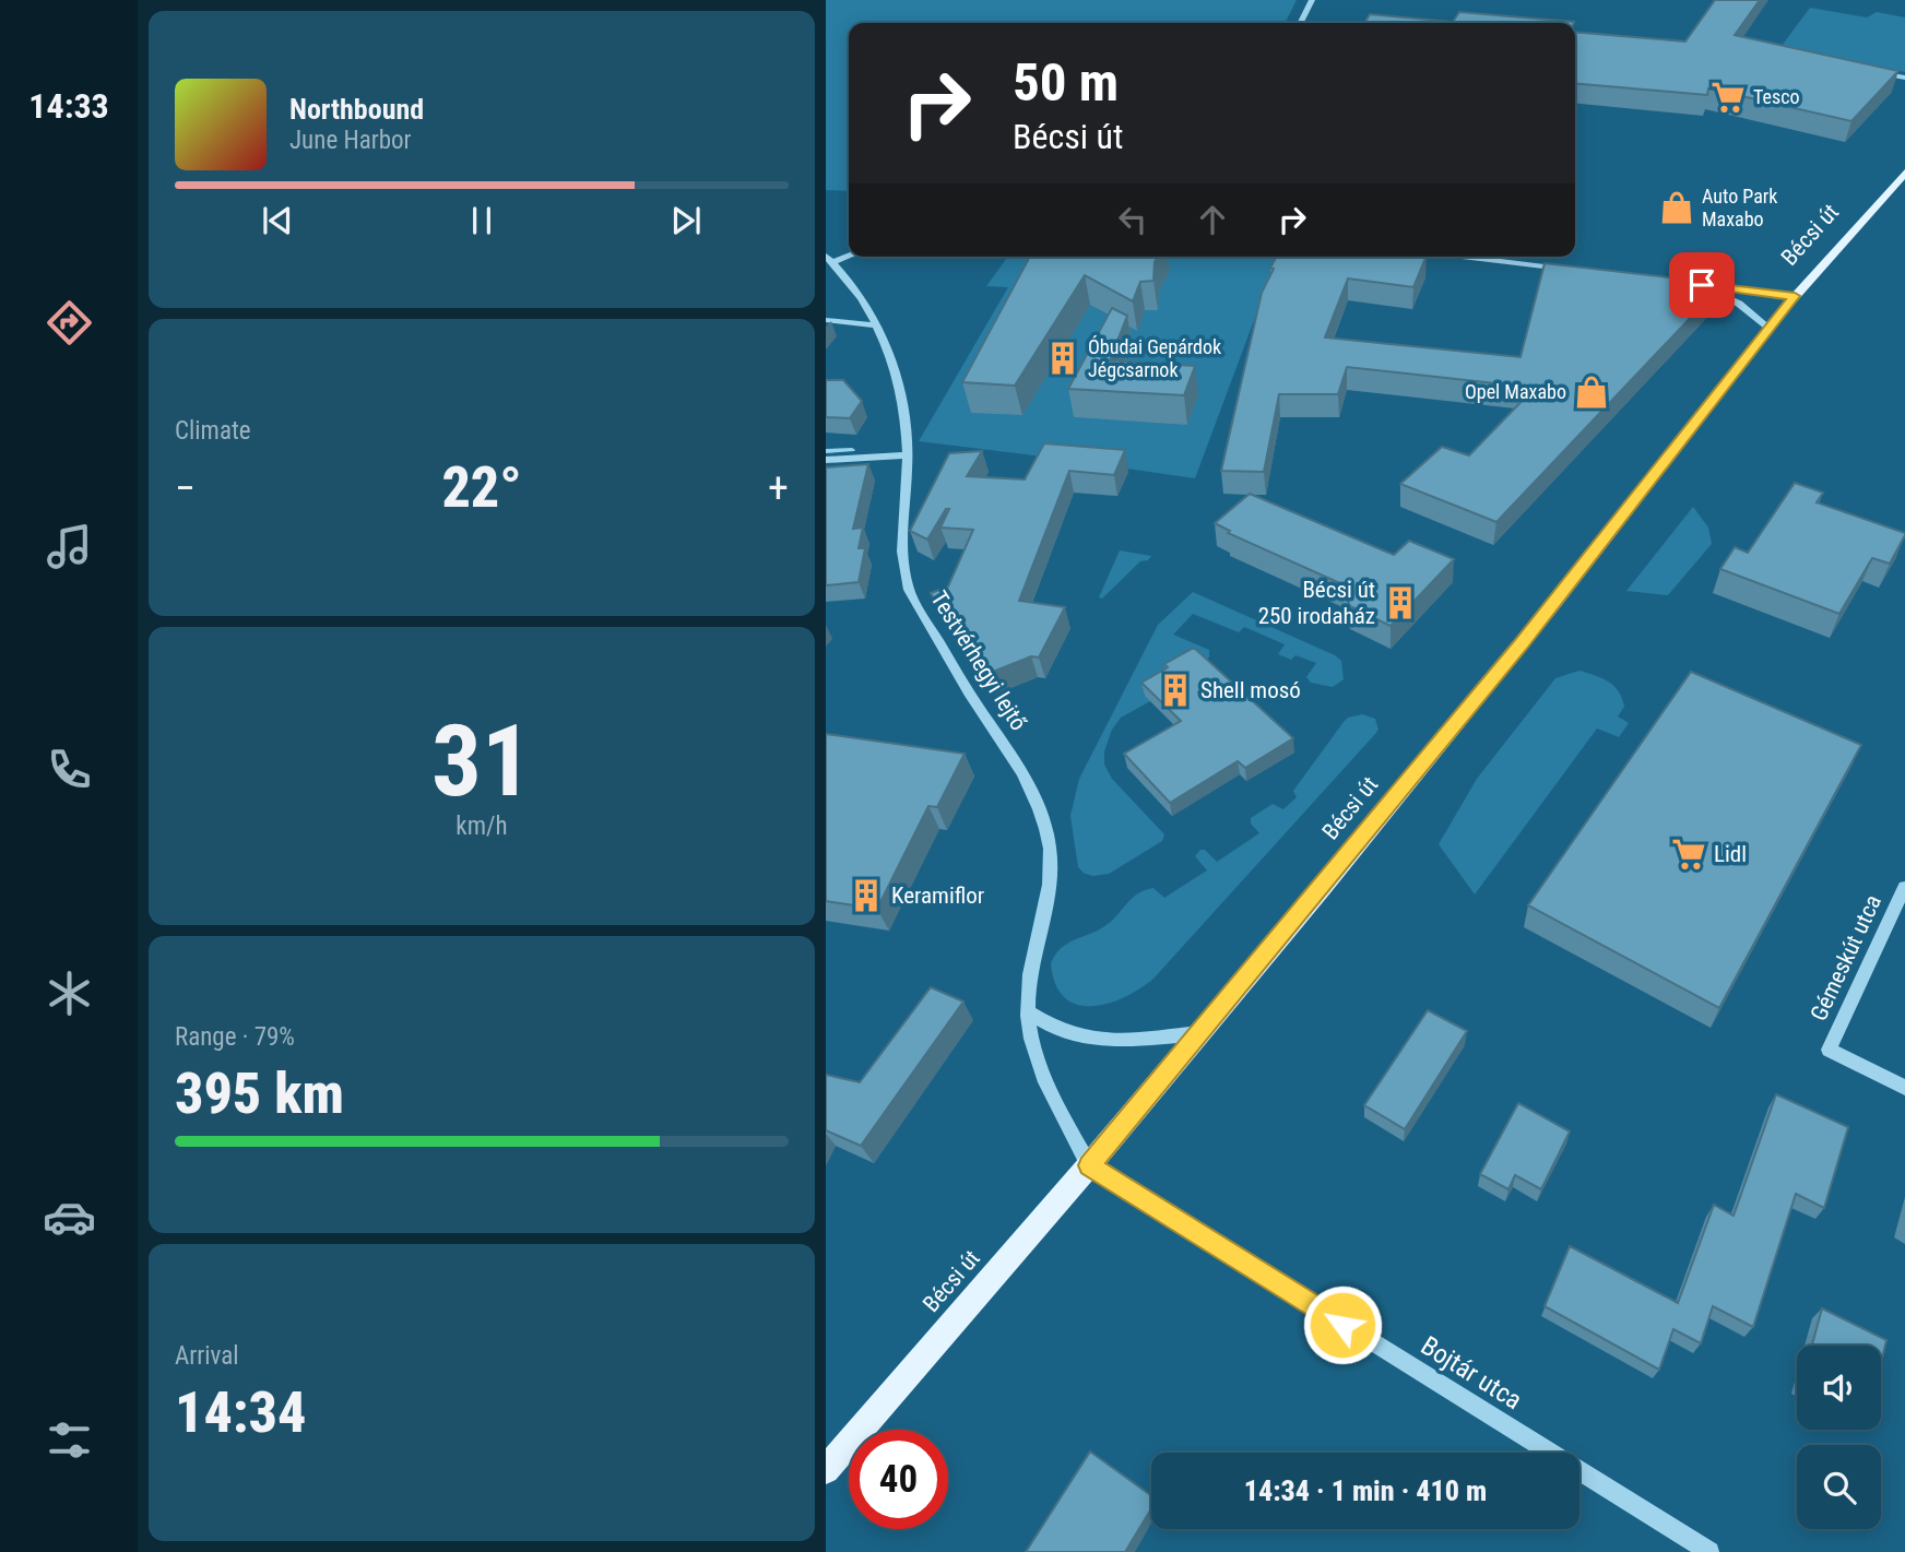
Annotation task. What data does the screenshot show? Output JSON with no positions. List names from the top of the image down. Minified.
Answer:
{"streets":{"main road":["Bécsi út"],"street":["Testvérhegyi lejtő","Gémeskút utca","Bojtár utca"]},"crossings":[["Bécsi út","Testvérhegyi lejtő"],["Bécsi út","Bojtár utca"],["Testvérhegyi lejtő","Bojtár utca"]],"places":{"supermarket":["Tesco","Lidl"],"shop":["Auto Park Maxabo","Opel Maxabo"],"building":["Óbudai Gepárdok Jégcsarnok","Bécsi út 250 irodaház","Shell mosó","Keramiflor"]},"page":{"tabs":"14:33","turn":["50 m","Bécsi út"],"song":["Northbound","June Harbor"],"tile":["Climate",["31","km/h"],["Range · 79%","395 km"],["Arrival","14:34"]],"heat":["−","22°","+"],"limit":"40","trip":"14:34 · 1 min · 410 m"}}
